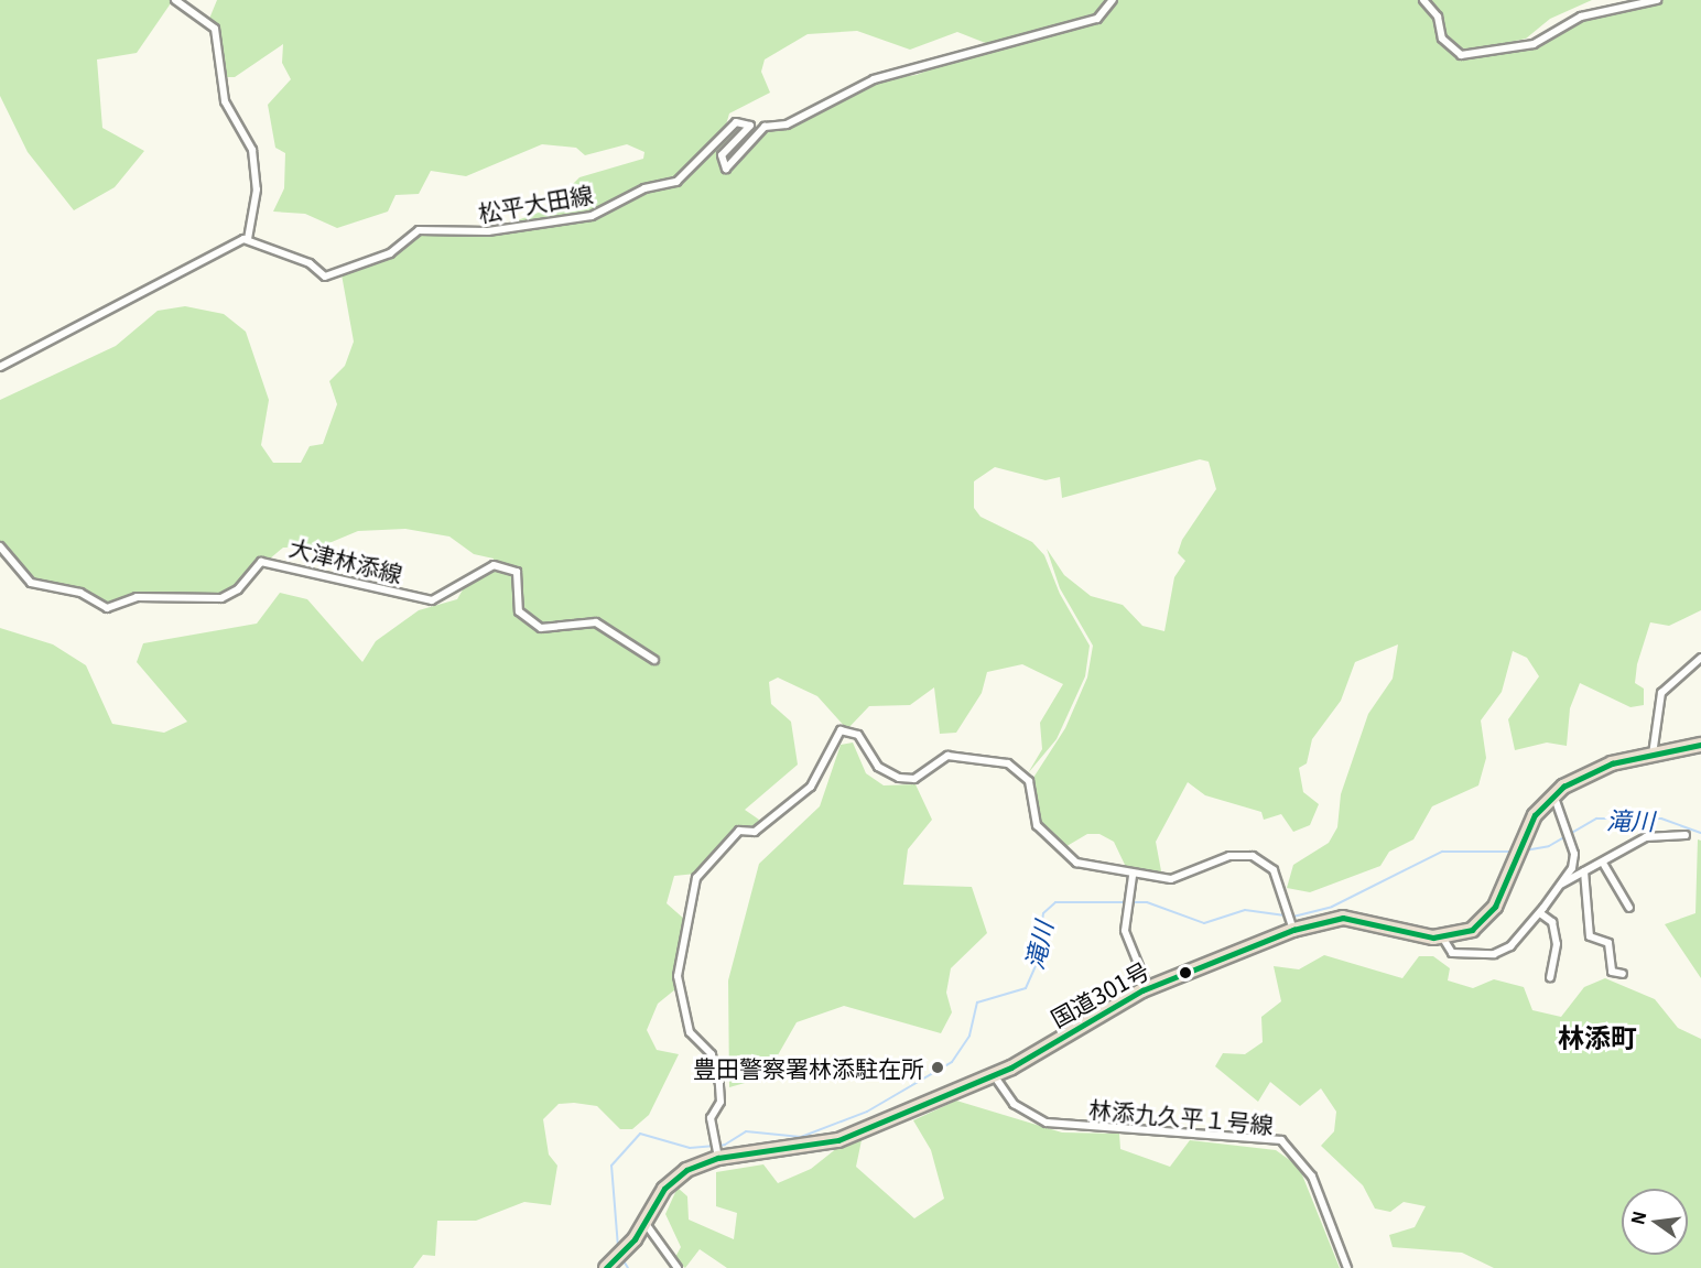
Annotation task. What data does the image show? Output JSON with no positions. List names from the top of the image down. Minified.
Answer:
{"streets":{"highway":["国道301号"],"street":["松平大田線","大津林添線","林添九久平１号線"]},"crossings":[["国道301号","林添九久平１号線"]],"districts":["林添町"],"water":["滝川"],"places":["豊田警察署林添駐在所"],"north":"left"}
